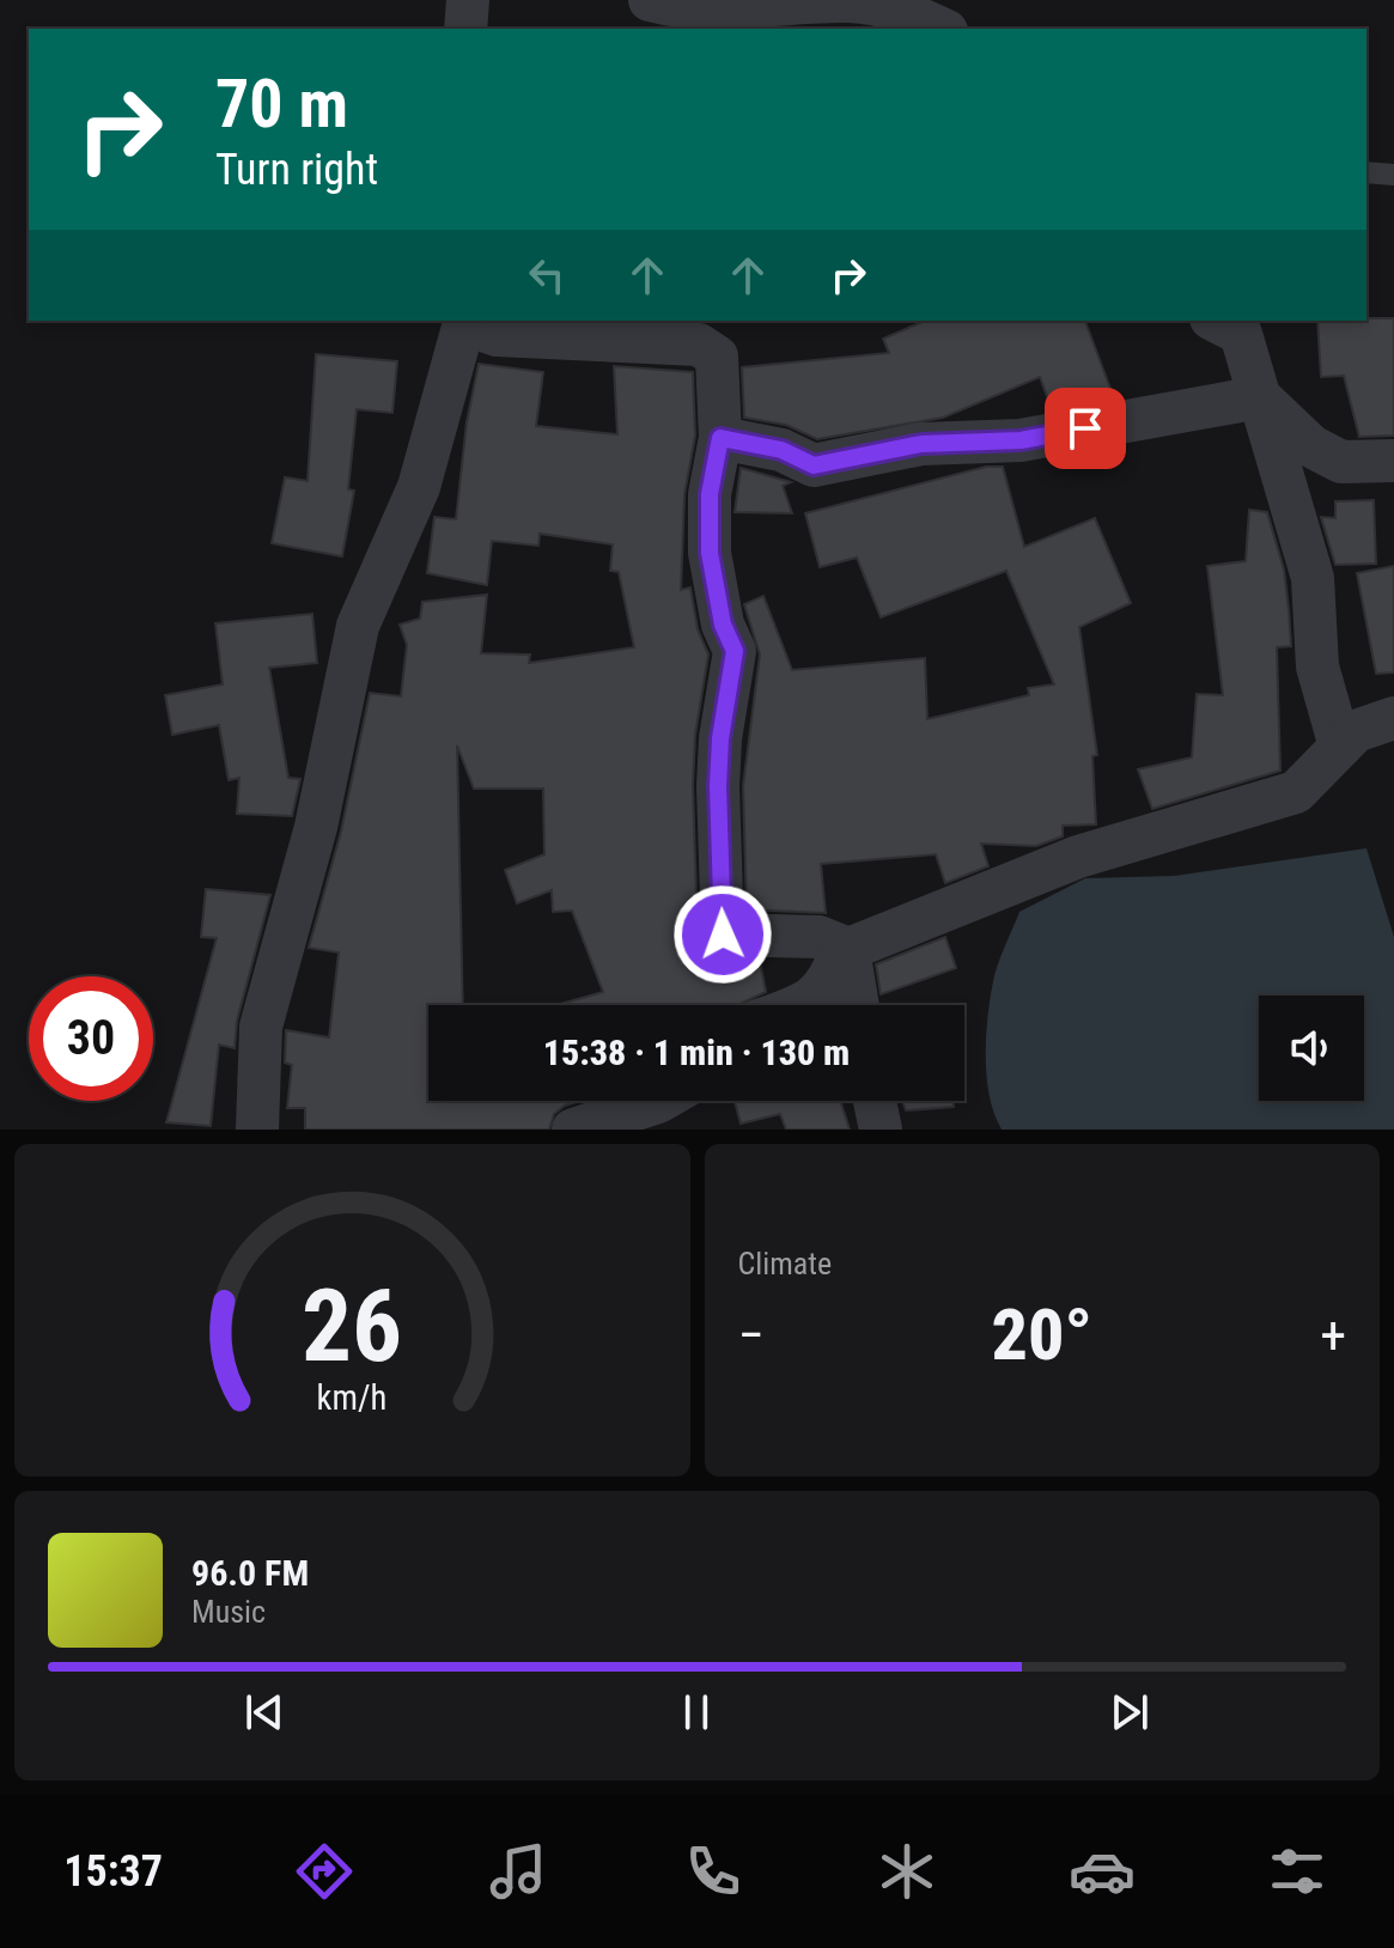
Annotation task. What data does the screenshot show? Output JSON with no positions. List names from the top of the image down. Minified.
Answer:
{"page":{"turn":["70 m","Turn right"],"limit":"30","trip":"15:38 · 1 min · 130 m","tile":"Climate","heat":["−","20°","+"],"song":["96.0 FM","Music"],"tabs":"15:37","gauge":["26","km/h"]}}
